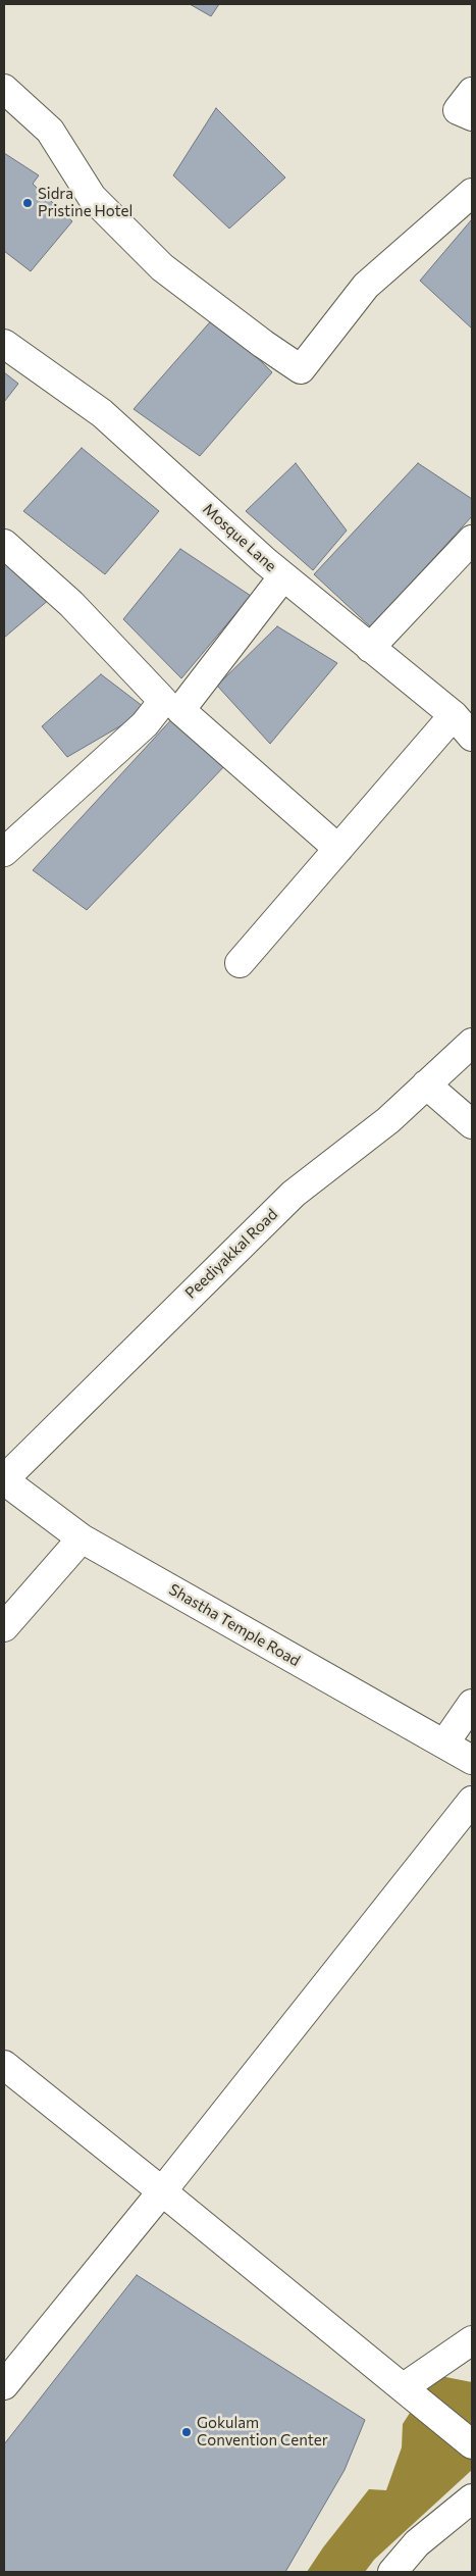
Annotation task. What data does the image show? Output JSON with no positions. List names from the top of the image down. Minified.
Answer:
{"streets":{"street":["Mosque Lane","Peediyakkal Road","Shastha Temple Road"]},"crossings":[["Peediyakkal Road","Shastha Temple Road"]],"places":["Sidra Pristine Hotel","Gokulam Convention Center"]}
